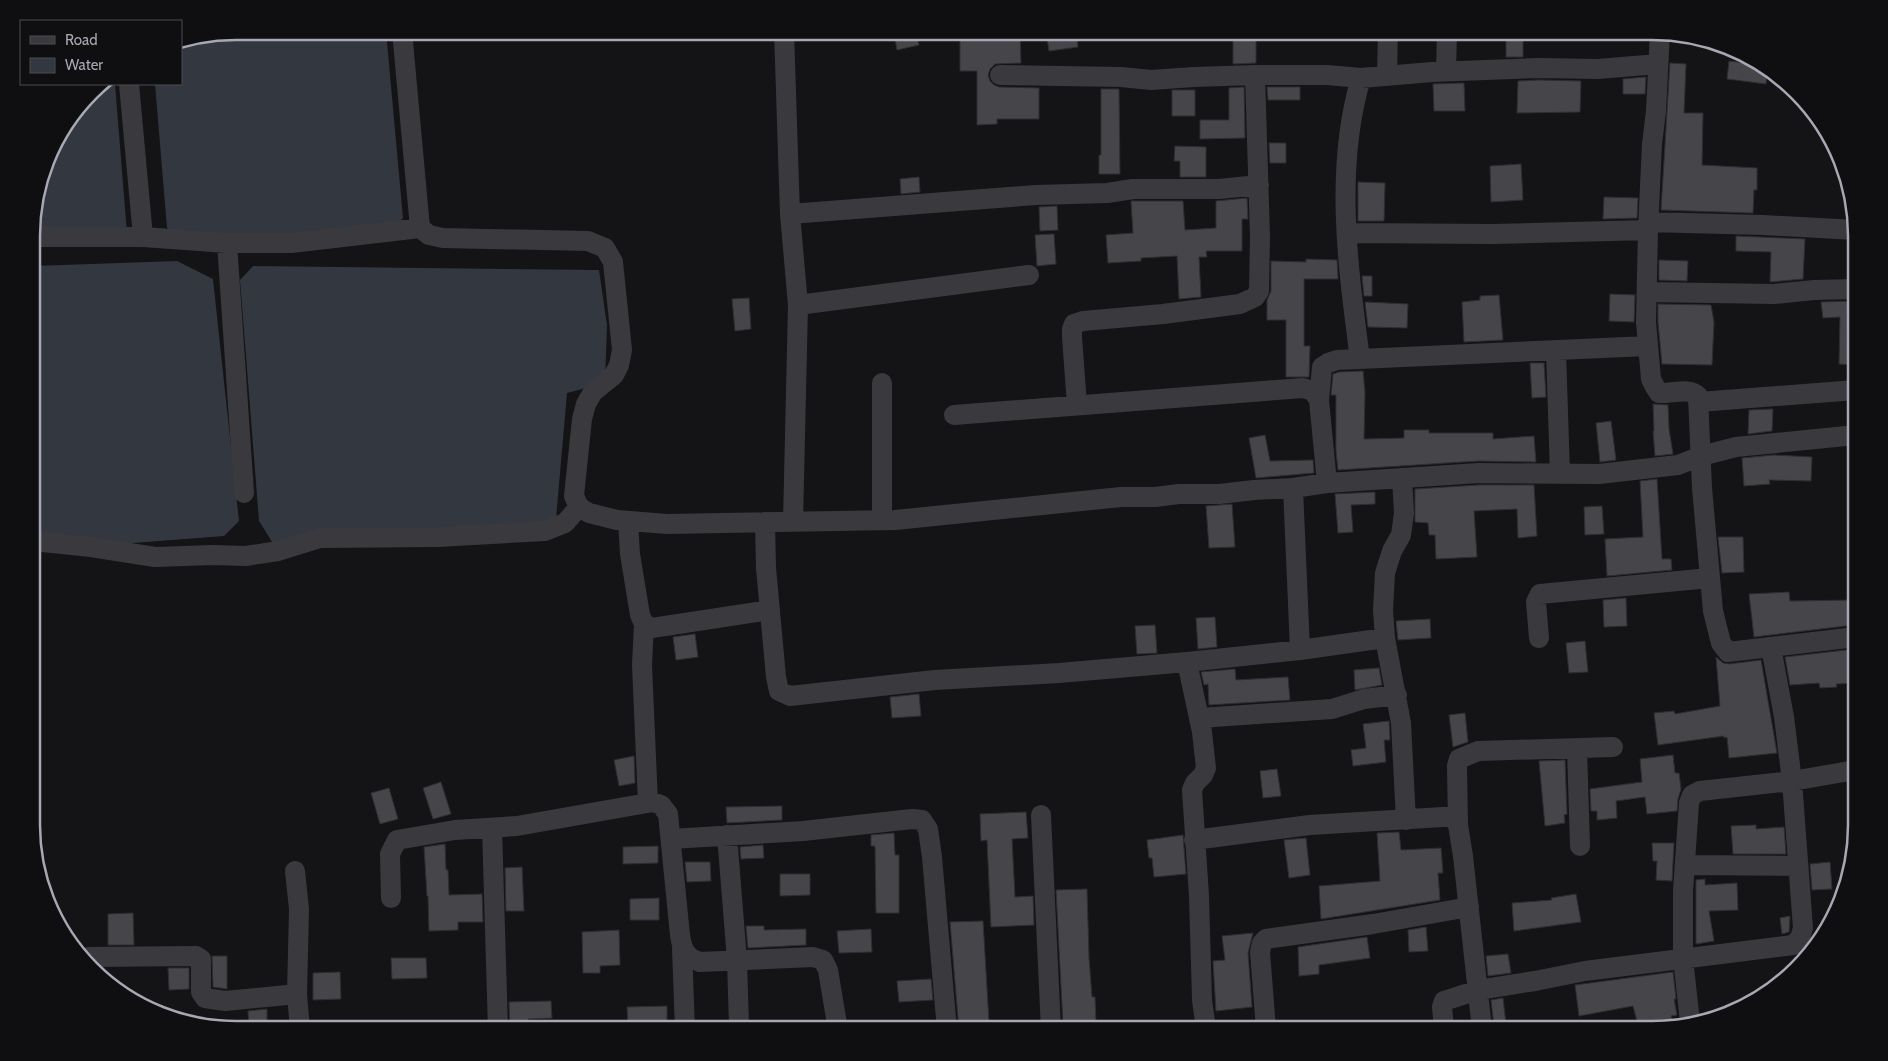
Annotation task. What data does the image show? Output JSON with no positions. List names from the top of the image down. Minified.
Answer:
{"legend":["Road","Water"]}
